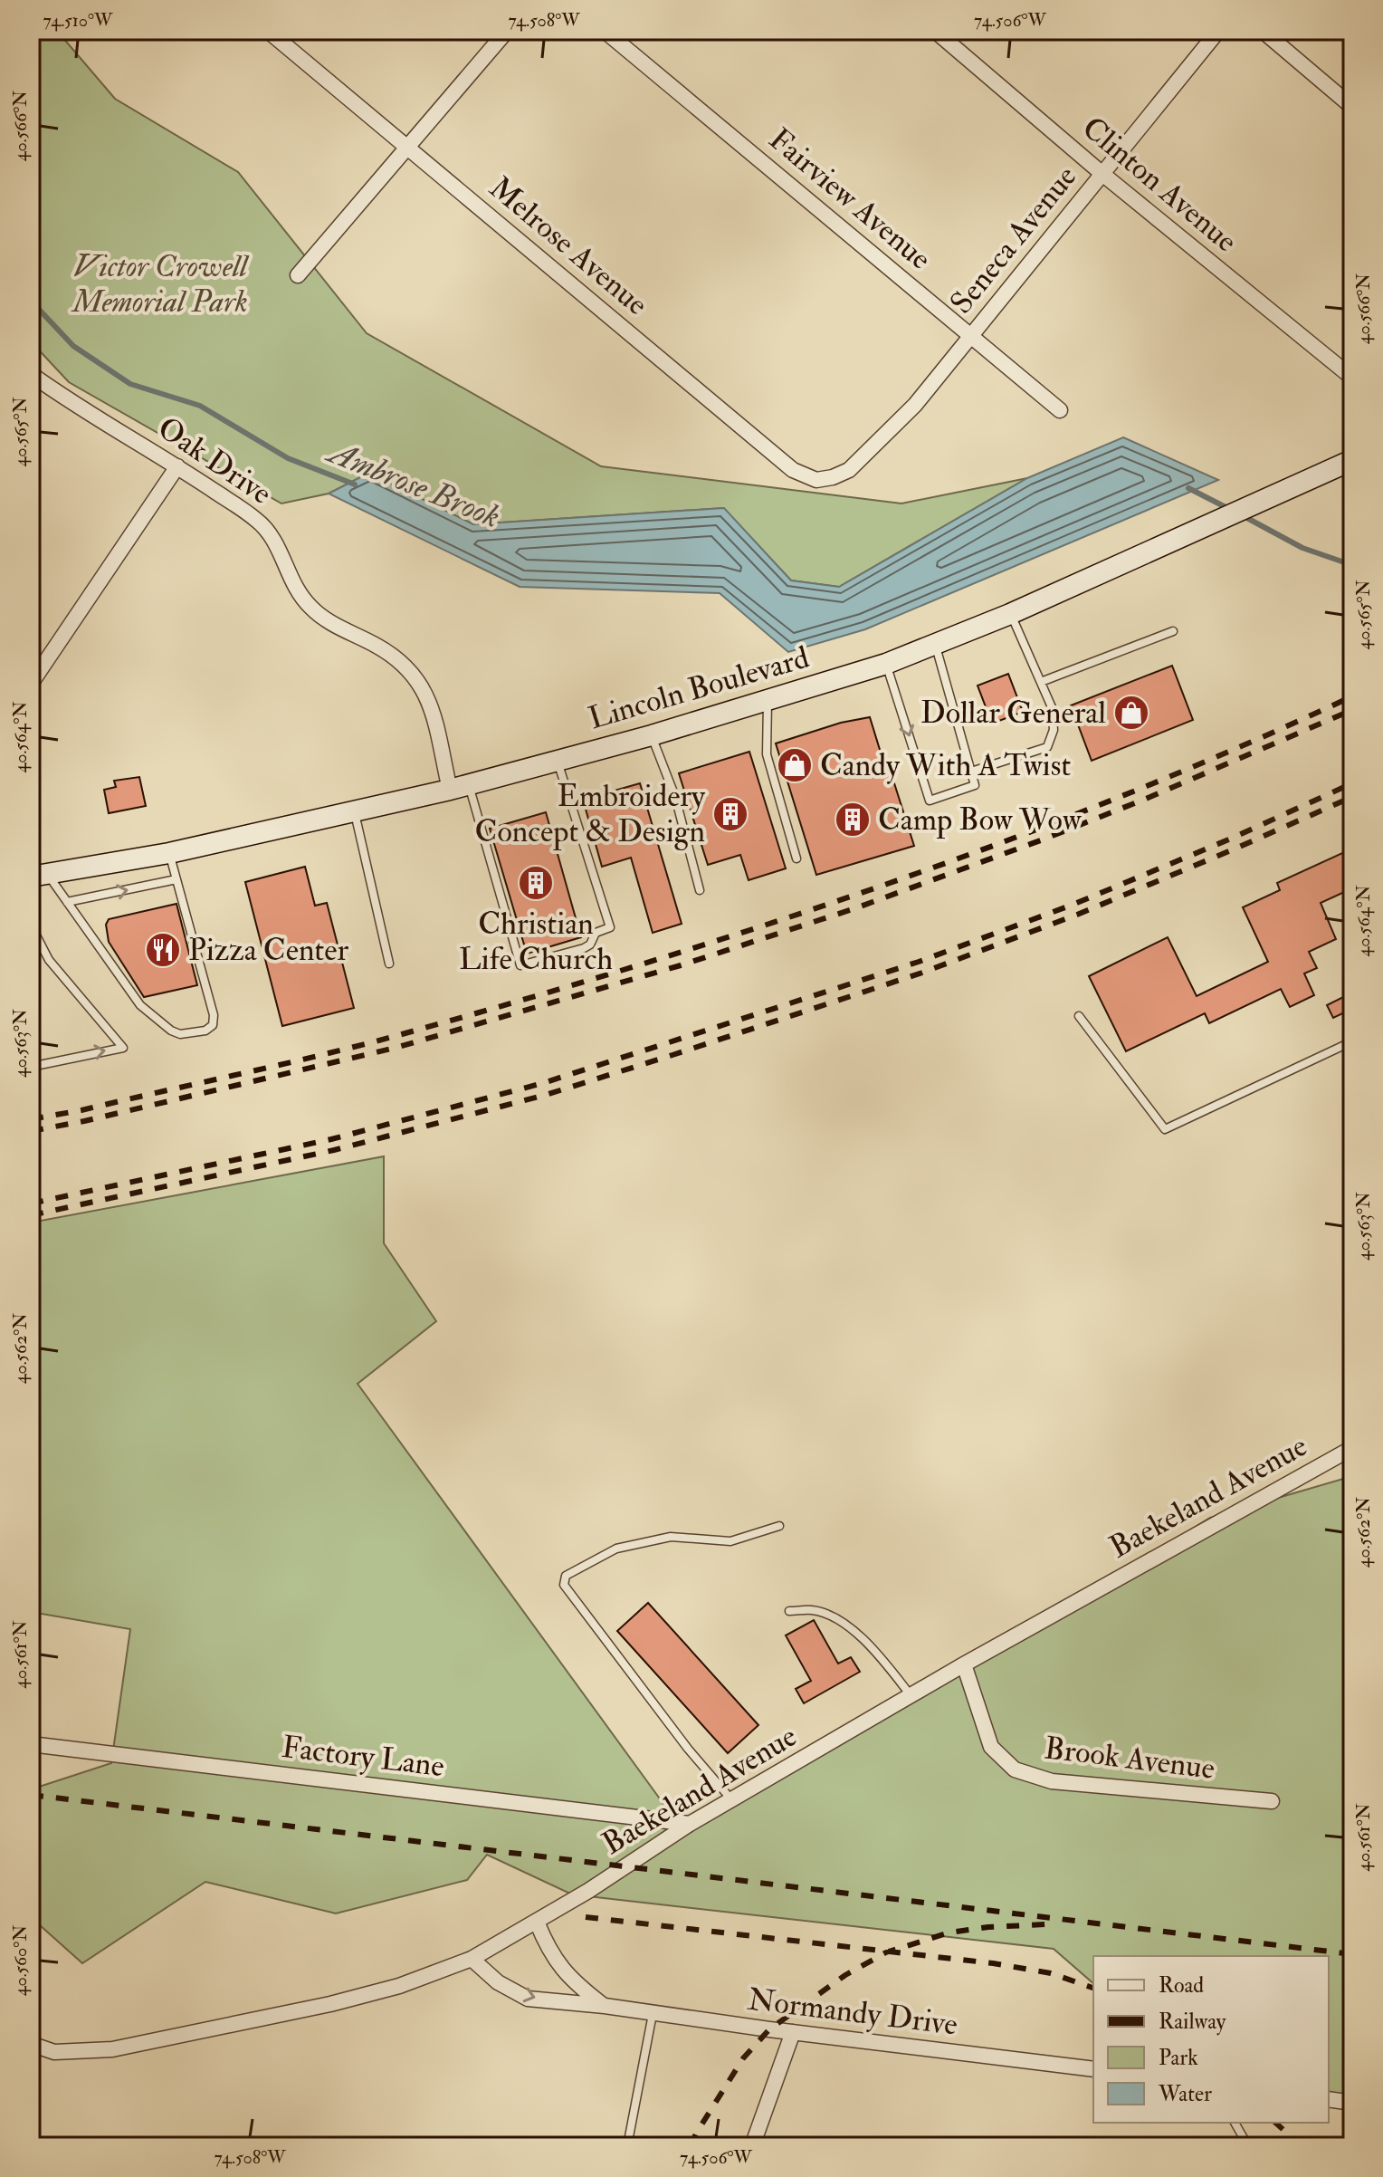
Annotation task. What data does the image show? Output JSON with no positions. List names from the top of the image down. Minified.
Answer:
{"streets":{"main road":["Lincoln Boulevard"],"street":["Clinton Avenue","Fairview Avenue","Seneca Avenue","Melrose Avenue","Oak Drive","Baekeland Avenue","Factory Lane","Brook Avenue","Normandy Drive"]},"crossings":[["Clinton Avenue","Seneca Avenue"],["Fairview Avenue","Seneca Avenue"],["Seneca Avenue","Melrose Avenue"],["Oak Drive","Lincoln Boulevard"],["Baekeland Avenue","Factory Lane"],["Baekeland Avenue","Brook Avenue"],["Baekeland Avenue","Normandy Drive"]],"water":["Ambrose Brook"],"parks":["Victor Crowell Memorial Park"],"places":{"shop":["Dollar General","Candy With A Twist"],"building":["Embroidery Concept & Design","Camp Bow Wow","Christian Life Church"],"restaurant":["Pizza Center"]},"legend":["Road","Railway","Park","Water"],"coordinates":["74.510°W","74.508°W","74.506°W","40.566°N","40.565°N","40.564°N","40.563°N","40.562°N","40.561°N","40.560°N"]}
